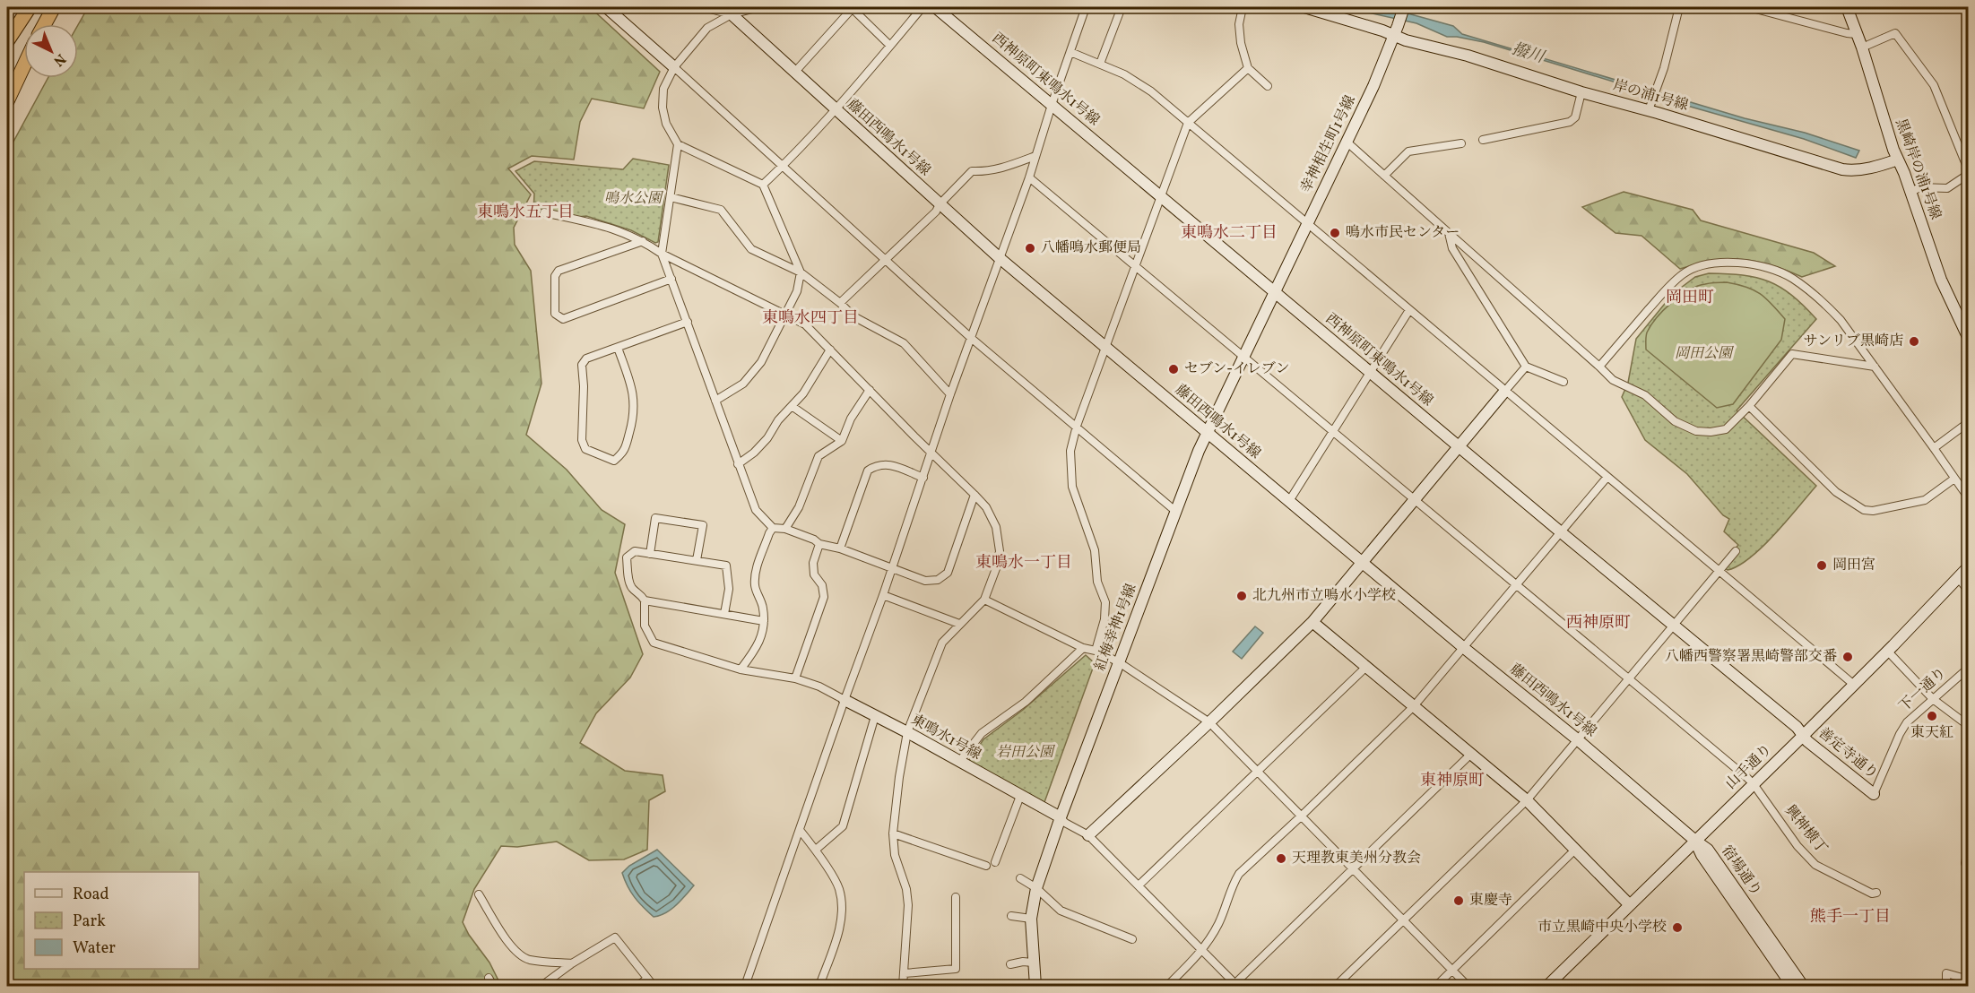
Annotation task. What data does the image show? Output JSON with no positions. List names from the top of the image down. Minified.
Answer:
{"streets":{"street":["西神原町東鳴水1号線","岸の浦1号線","藤田西鳴水1号線","幸神相生町1号線","黒崎岸の浦1号線","紅梅幸神1号線","下一通り","東鳴水1号線","善定寺通り","山手通り","興神横丁","宿場通り"]},"crossings":[["西神原町東鳴水1号線","幸神相生町1号線"],["西神原町東鳴水1号線","紅梅幸神1号線"],["西神原町東鳴水1号線","善定寺通り"],["西神原町東鳴水1号線","山手通り"],["岸の浦1号線","幸神相生町1号線"],["岸の浦1号線","黒崎岸の浦1号線"],["藤田西鳴水1号線","紅梅幸神1号線"],["藤田西鳴水1号線","山手通り"],["藤田西鳴水1号線","宿場通り"],["幸神相生町1号線","紅梅幸神1号線"],["紅梅幸神1号線","東鳴水1号線"],["紅梅幸神1号線","興神横丁"],["下一通り","善定寺通り"],["善定寺通り","山手通り"],["山手通り","興神横丁"],["山手通り","宿場通り"]],"districts":["東鳴水五丁目","東鳴水二丁目","岡田町","東鳴水四丁目","東鳴水一丁目","西神原町","東神原町","熊手一丁目"],"water":["撥川"],"parks":["鳴水公園","岡田公園","岩田公園"],"places":["鳴水市民センター","八幡鳴水郵便局","サンリブ黒崎店","セブン-イレブン","岡田宮","北九州市立鳴水小学校","八幡西警察署黒崎警部交番","東天紅","天理教東美州分教会","東慶寺","市立黒崎中央小学校"],"legend":["Road","Park","Water"],"north":"bottom right"}
